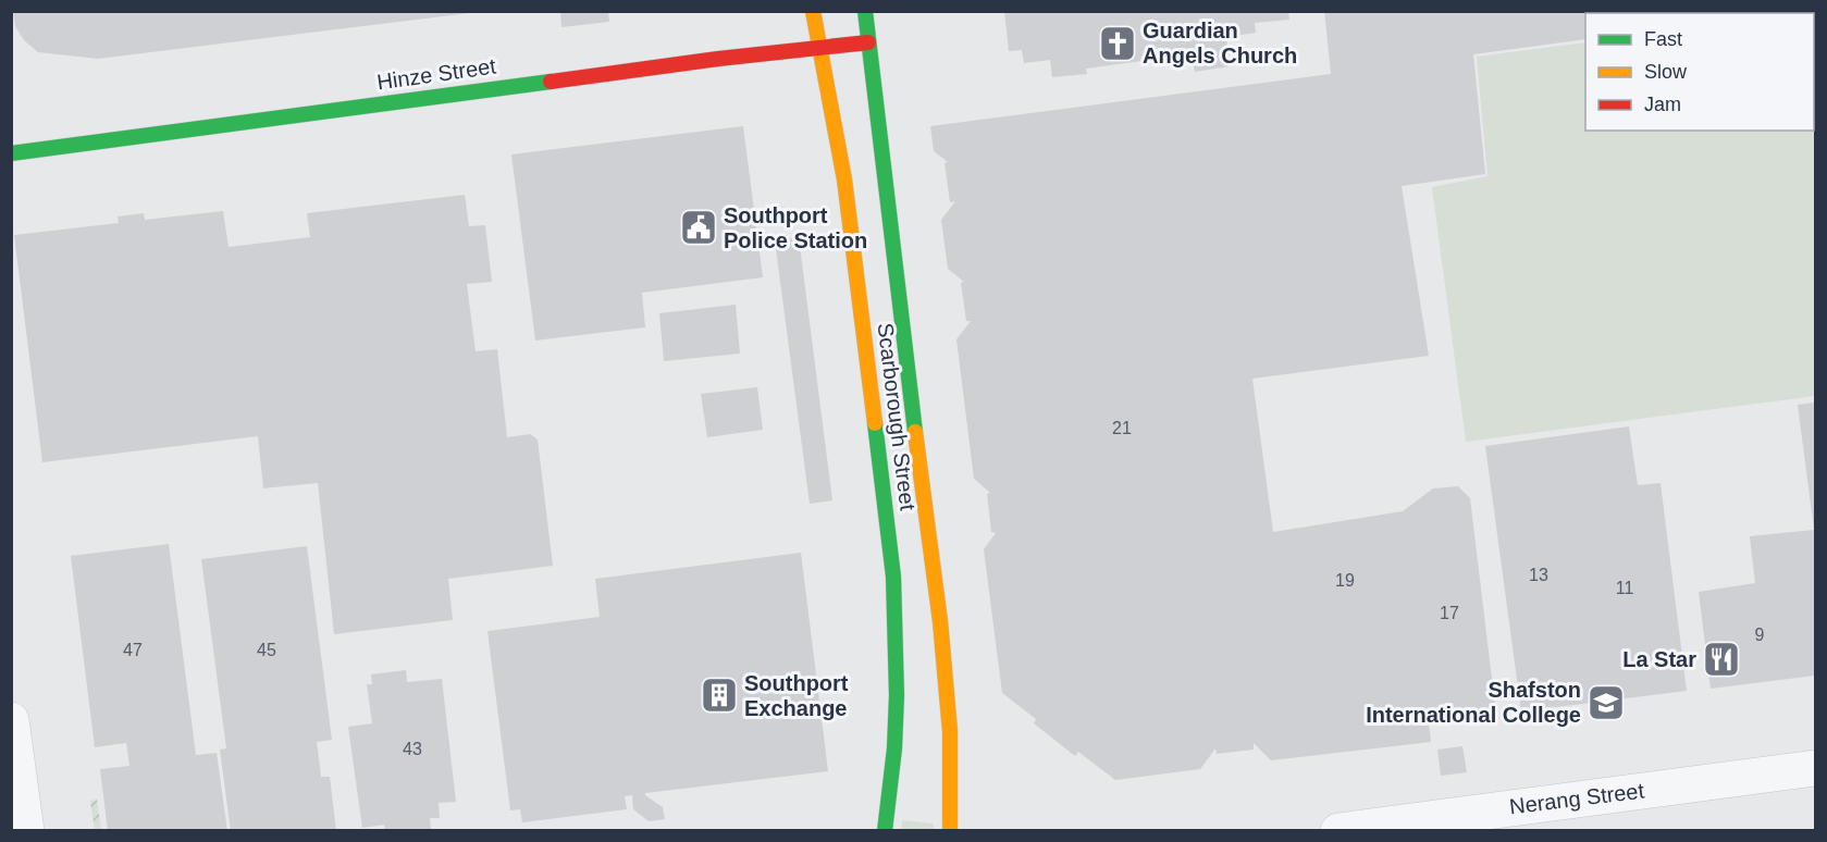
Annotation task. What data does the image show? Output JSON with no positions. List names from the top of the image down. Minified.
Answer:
{"streets":{"main road":["Hinze Street","Scarborough Street"],"street":["Nerang Street"]},"crossings":[["Hinze Street","Scarborough Street"]],"places":{"church":["Guardian Angels Church"],"public building":["Southport Police Station"],"restaurant":["La Star"],"building":["Southport Exchange"],"school or university":["Shafston International College"]},"house_numbers":["21","13","19","11","17","9","47","45","43"],"legend":["Fast","Slow","Jam"]}
